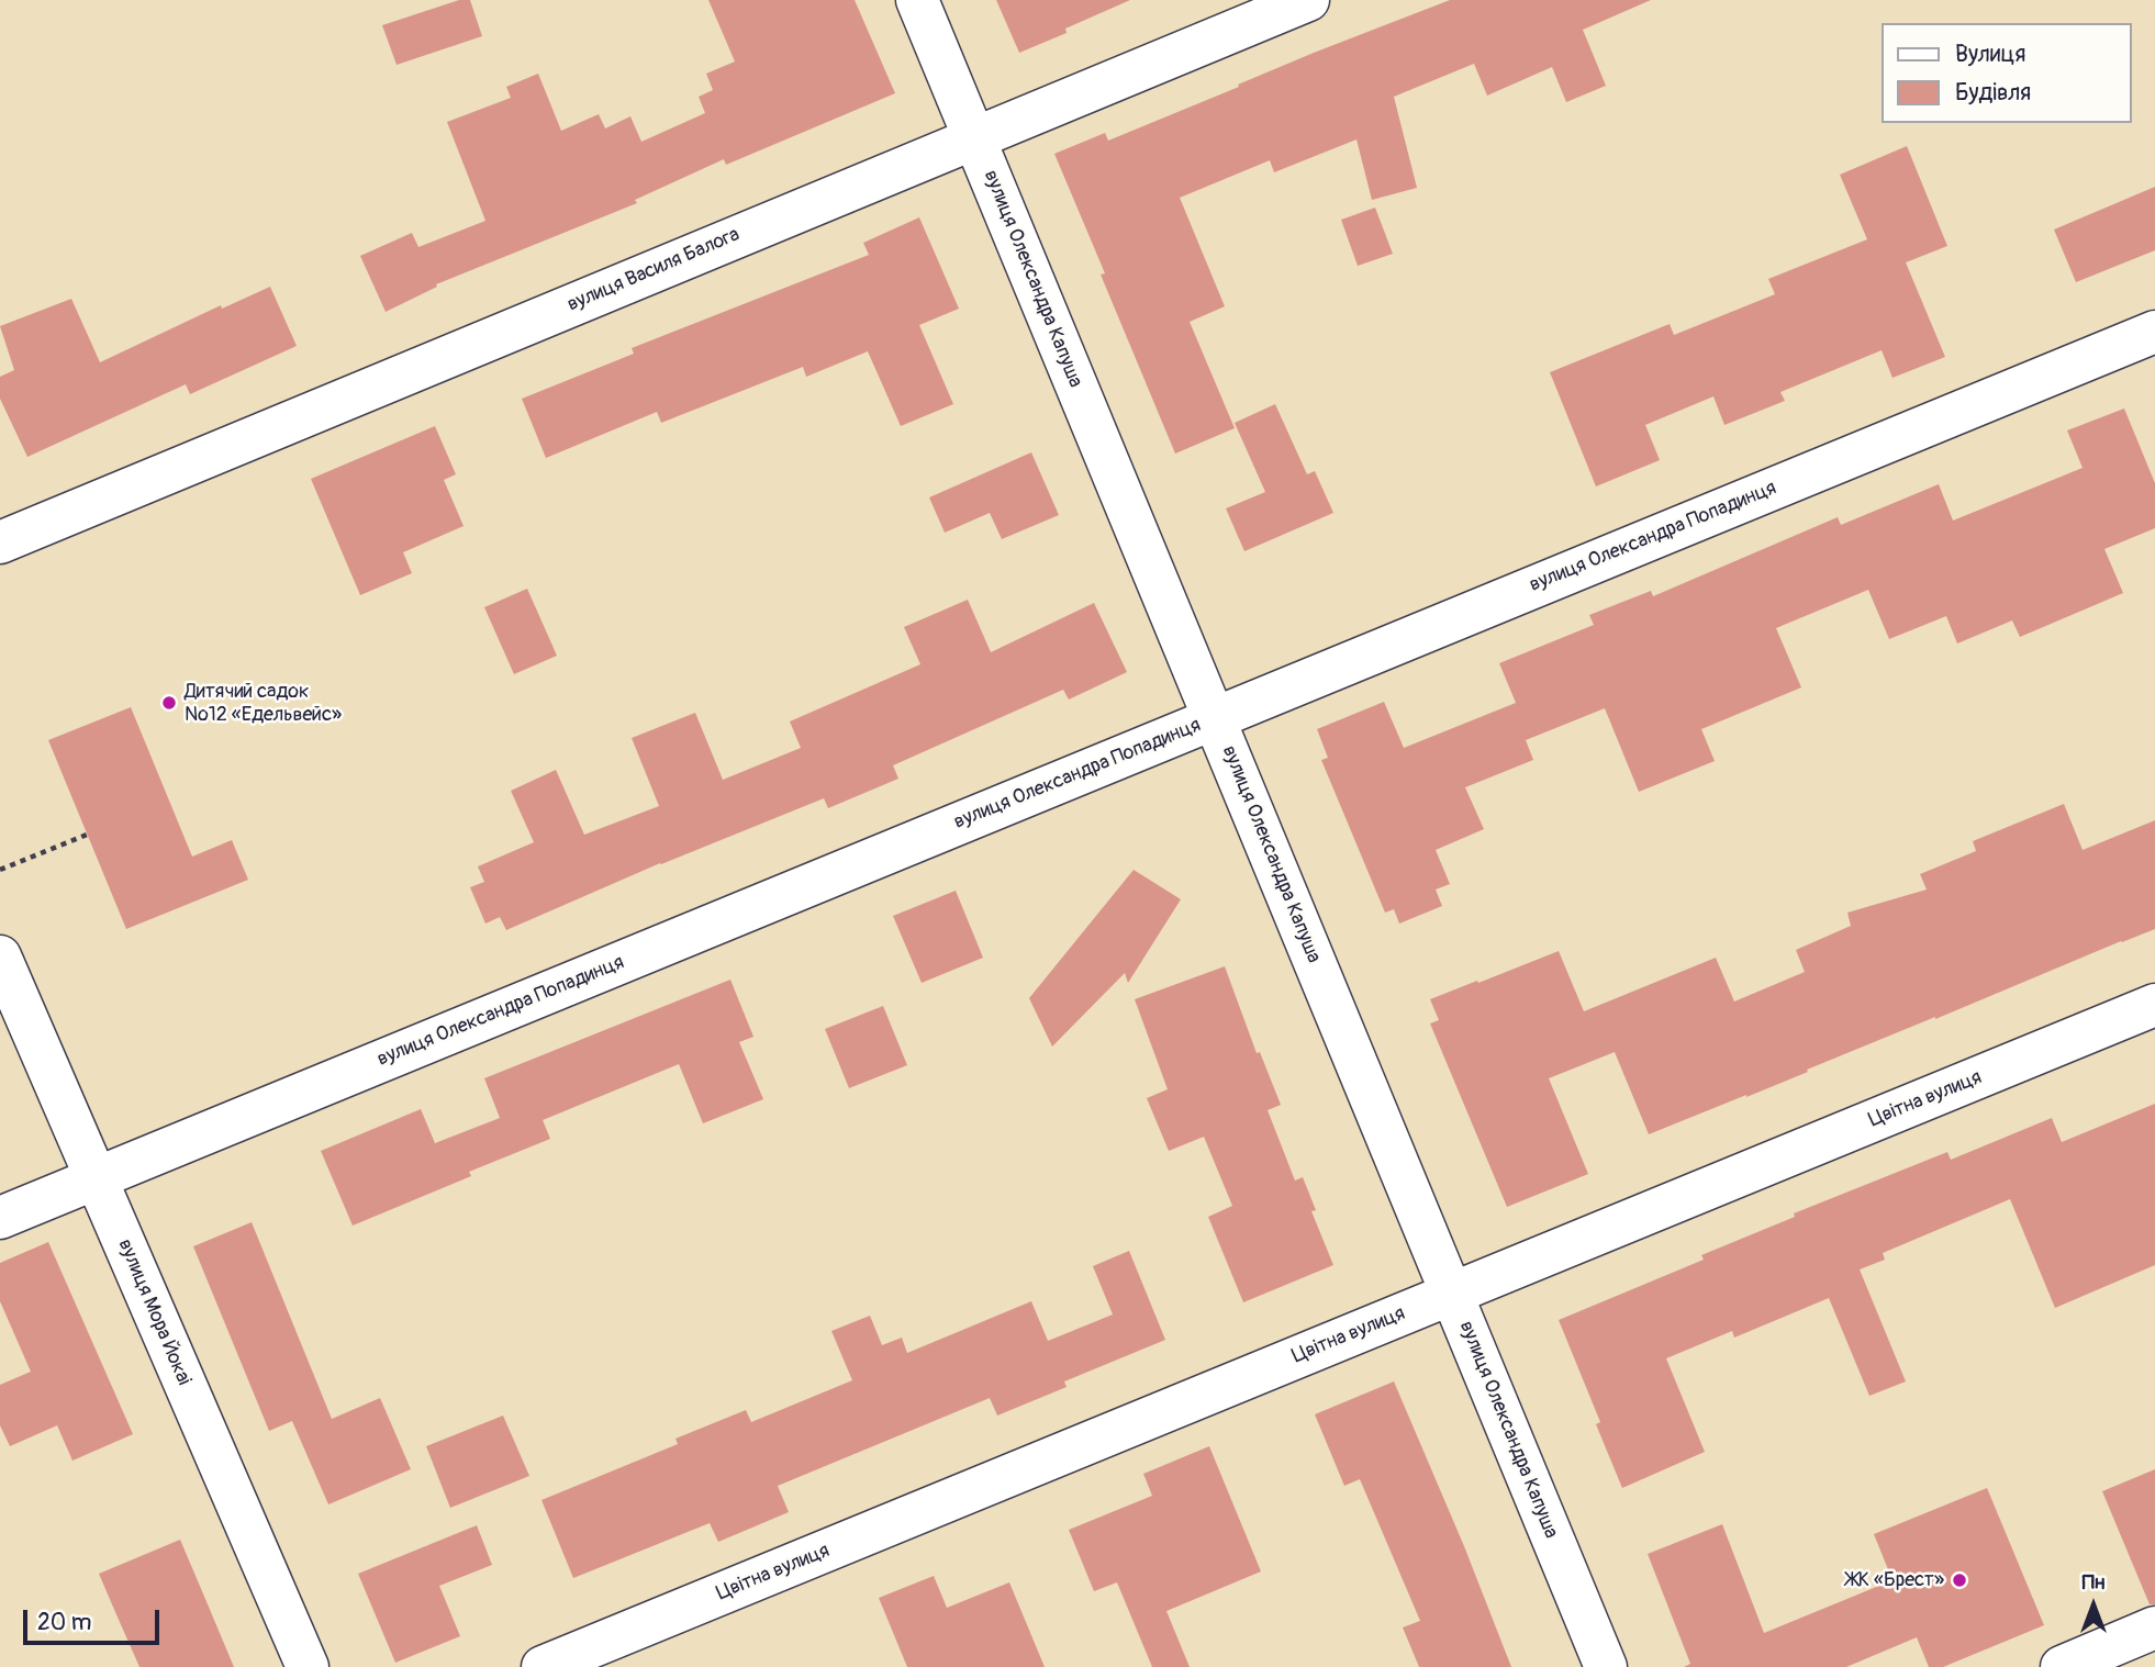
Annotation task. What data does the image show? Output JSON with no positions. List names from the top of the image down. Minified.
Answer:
{"streets":{"street":["вулиця Василя Балога","вулиця Олександра Капуша","вулиця Олександра Попадинця","Цвітна вулиця","вулиця Мора Йокаі"]},"crossings":[["вулиця Василя Балога","вулиця Олександра Капуша"],["вулиця Олександра Капуша","вулиця Олександра Попадинця"],["вулиця Олександра Капуша","Цвітна вулиця"],["вулиця Олександра Попадинця","вулиця Мора Йокаі"]],"places":["Дитячий садок №12 «Едельвейс»","ЖК «Брест»"],"legend":["Вулиця","Будівля"],"scale_bar":"20 m","north":"top"}
